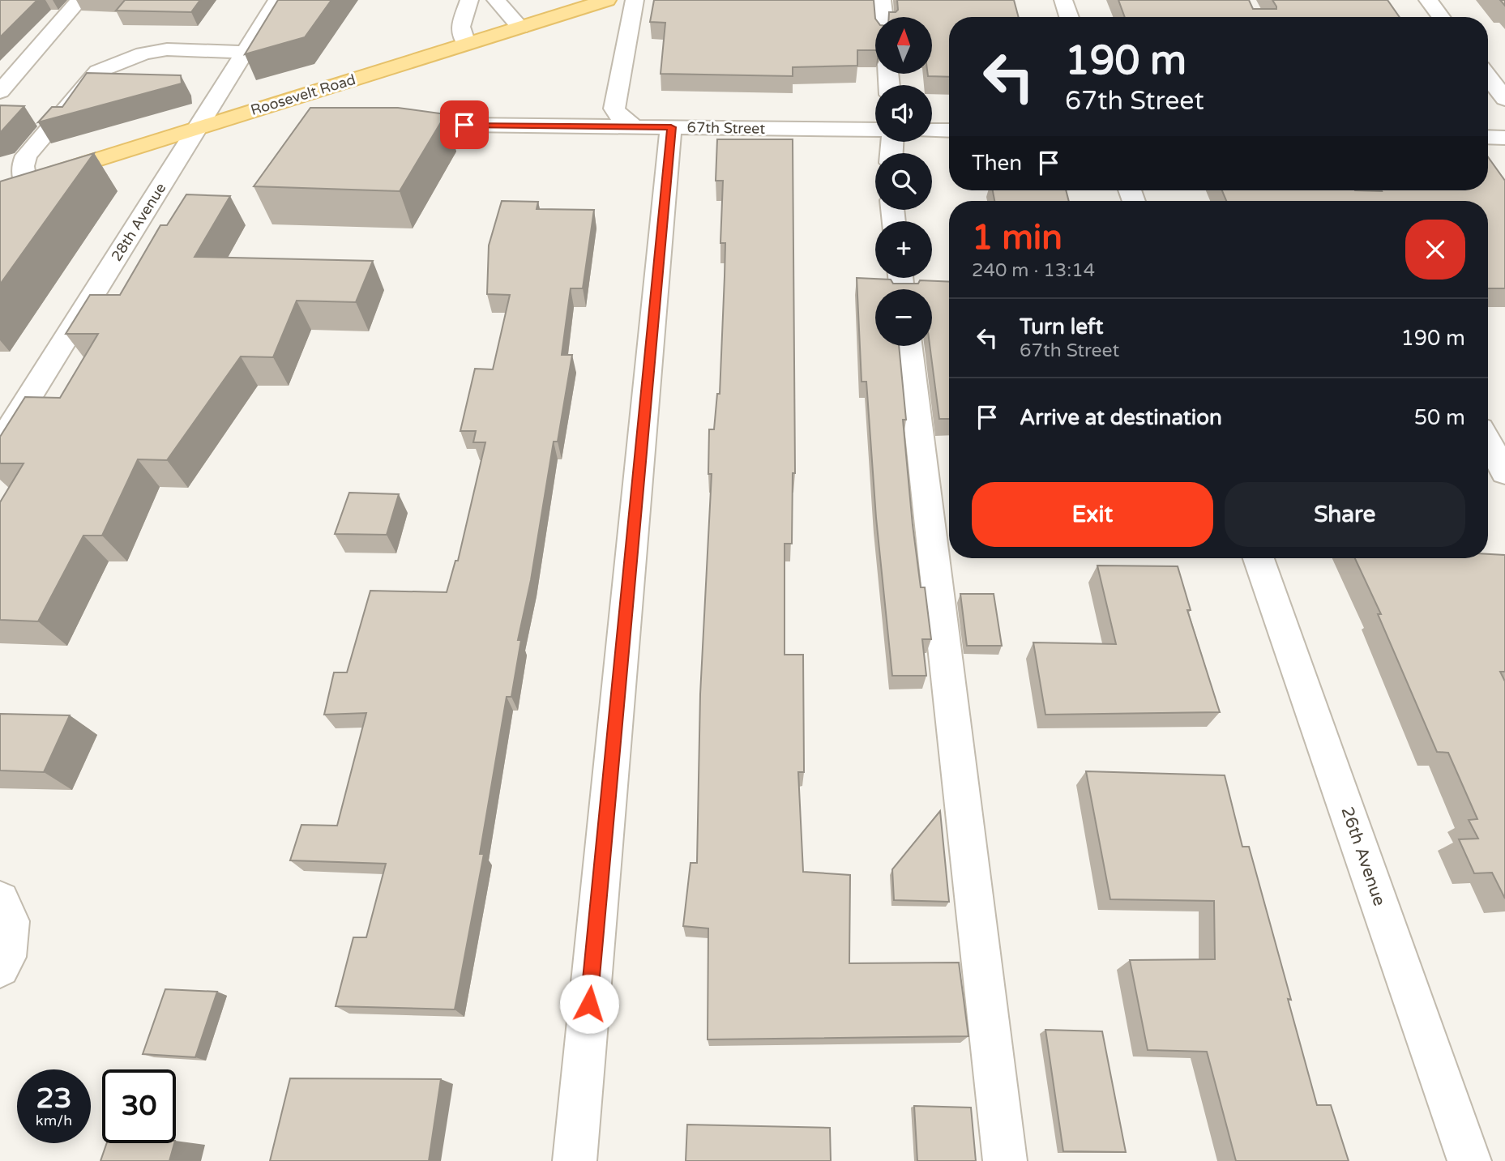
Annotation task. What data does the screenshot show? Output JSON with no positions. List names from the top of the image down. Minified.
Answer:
{"streets":{"main road":["Roosevelt Road"],"street":["67th Street","28th Avenue","26th Avenue"]},"crossings":[["Roosevelt Road","28th Avenue"]],"north":"top","page":{"map_buttons":["+","−"],"turn":["190 m","67th Street"],"then":"Then","heading":["1 min","240 m · 13:14"],"list":[{"name":"Turn left","note":"67th Street","value":"190 m"},{"name":"Arrive at destination","value":"50 m"}],"buttons":["Exit","Share"],"speed":"23 km/h","limit":"30"}}
